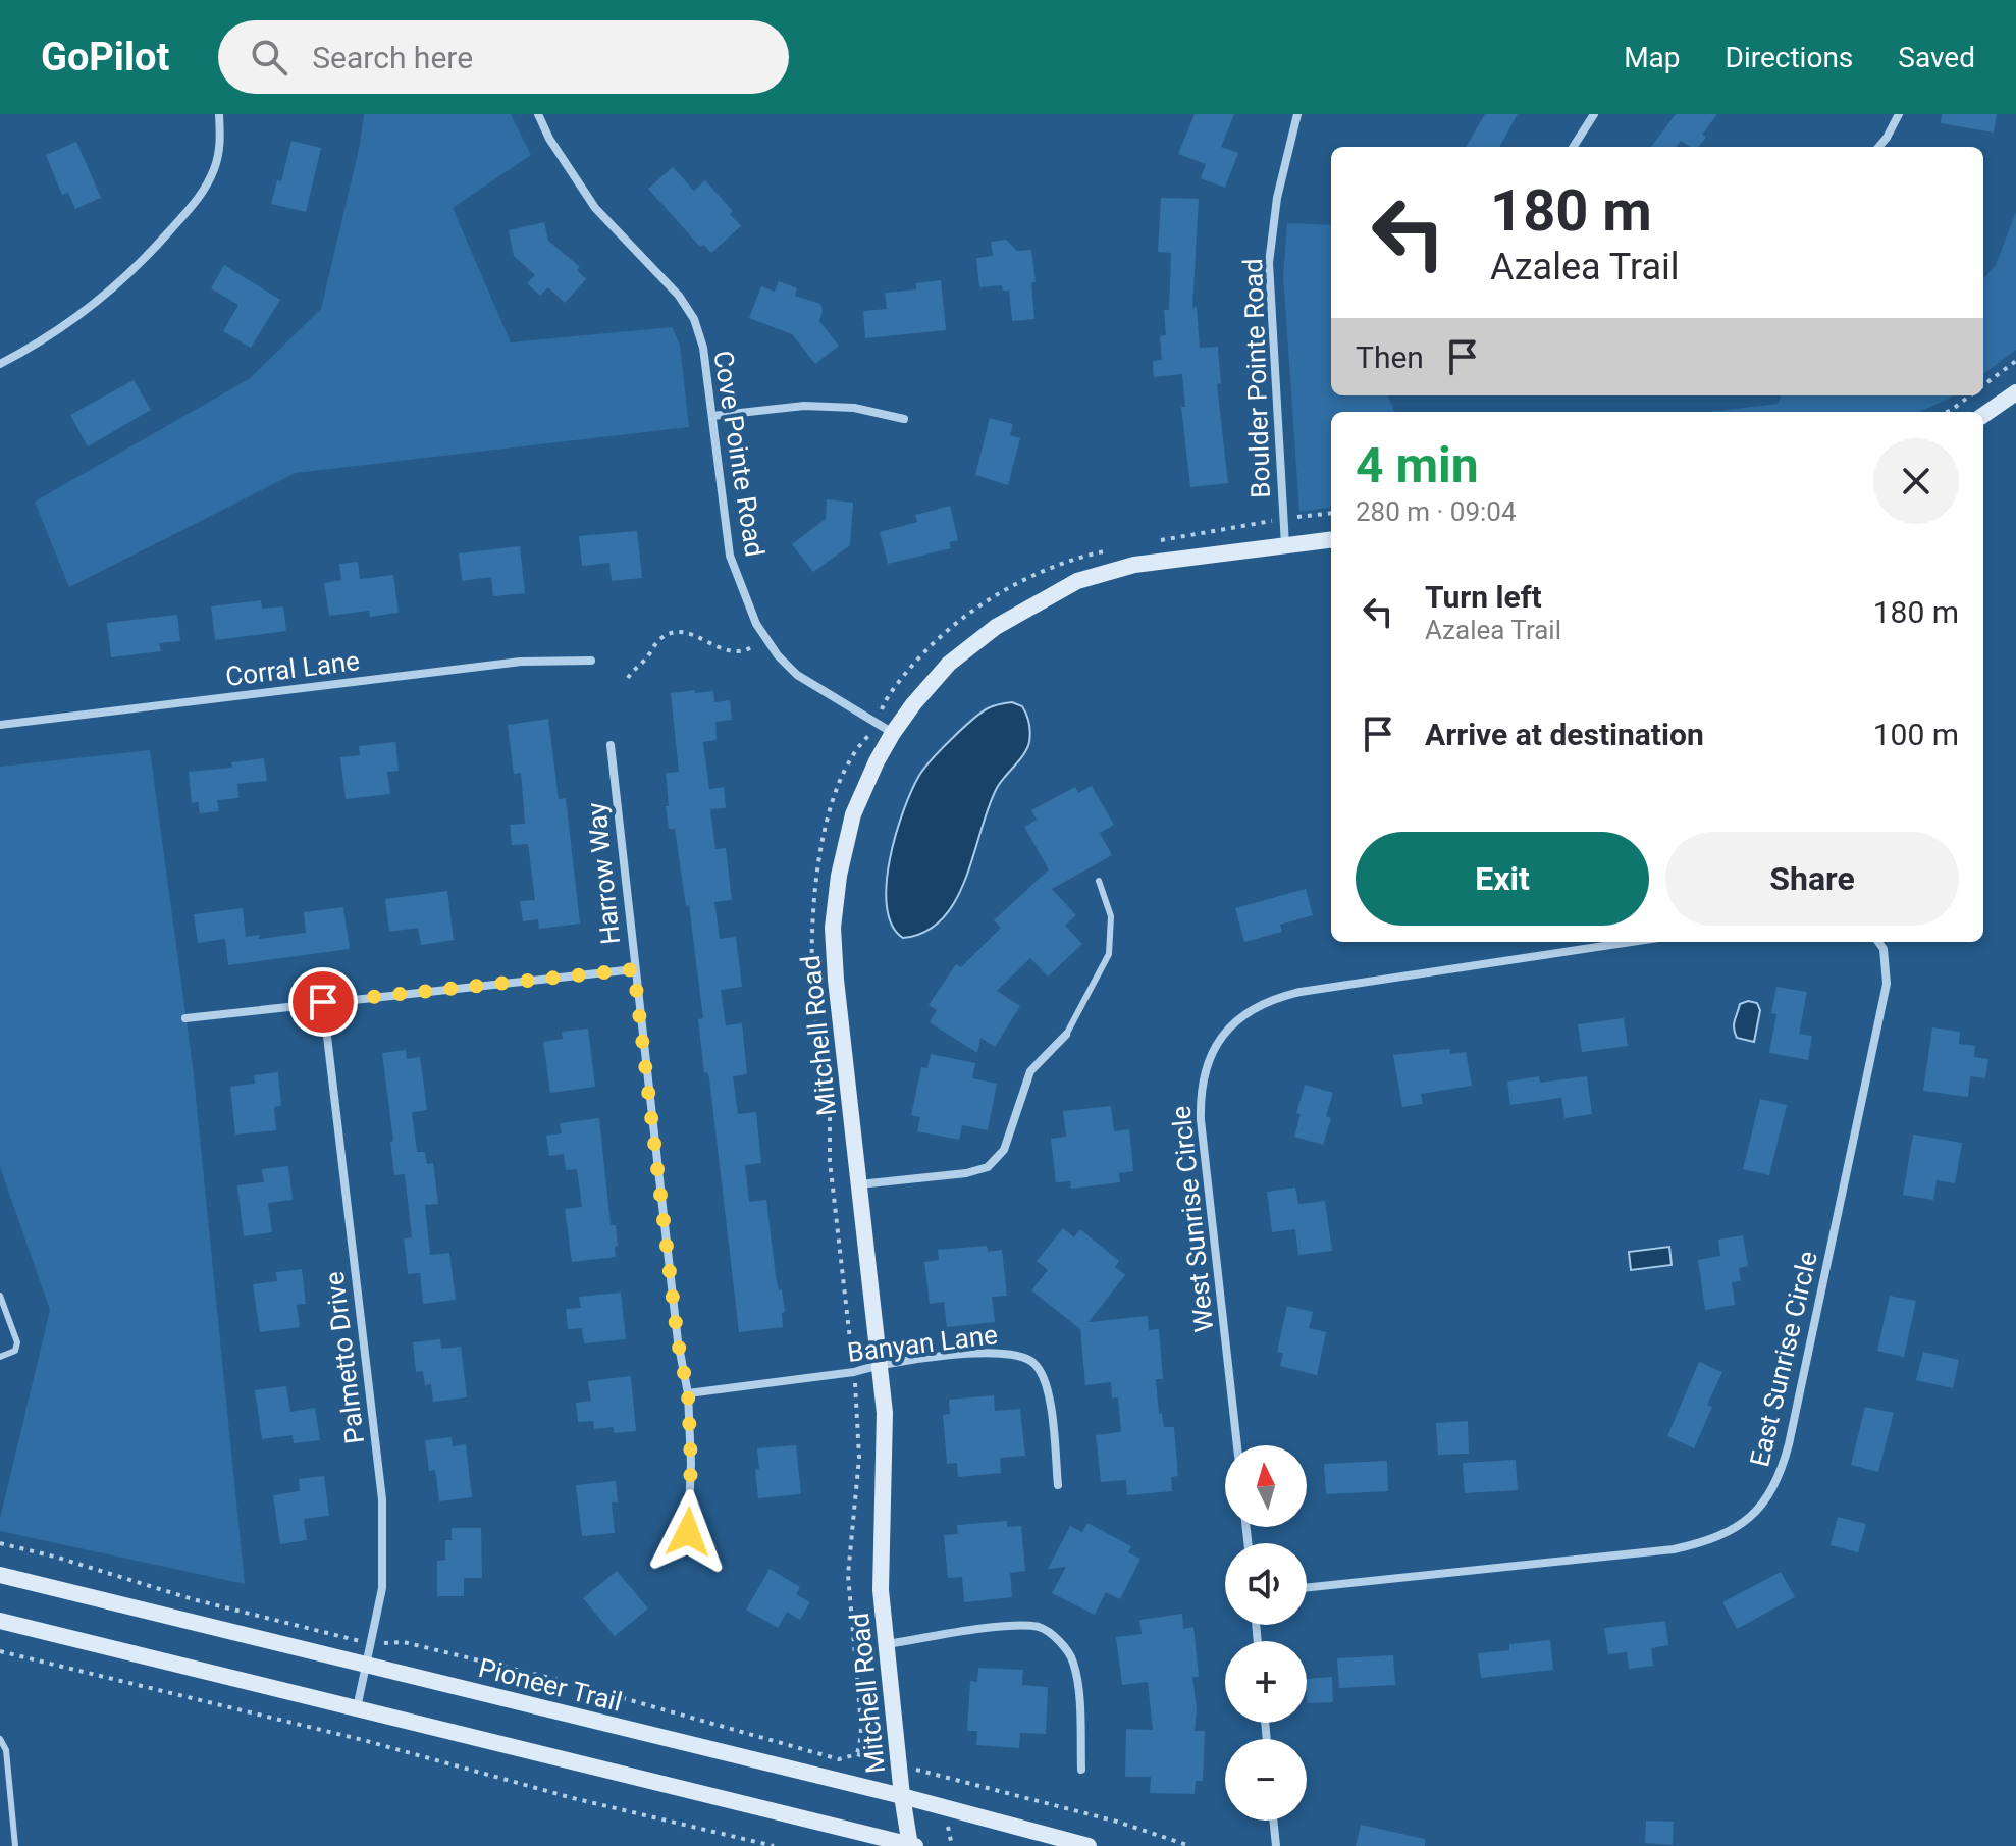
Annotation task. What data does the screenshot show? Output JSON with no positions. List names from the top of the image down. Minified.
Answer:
{"streets":{"main road":["Mitchell Road","Pioneer Trail"],"street":["Boulder Pointe Road","Cove Pointe Road","Corral Lane","Harrow Way","West Sunrise Circle","Banyan Lane","Palmetto Drive","East Sunrise Circle"]},"crossings":[["Boulder Pointe Road","Mitchell Road"],["Cove Pointe Road","Mitchell Road"],["Harrow Way","Banyan Lane"],["Mitchell Road","Banyan Lane"],["Mitchell Road","Pioneer Trail"],["Palmetto Drive","Pioneer Trail"]],"north":"top","page":{"header":"GoPilot","search":"Search here","nav":["Map","Directions","Saved"],"turn":["180 m","Azalea Trail"],"then":"Then","heading":["4 min","280 m · 09:04"],"list":[{"name":"Turn left","note":"Azalea Trail","value":"180 m"},{"name":"Arrive at destination","value":"100 m"}],"buttons":["Exit","Share"],"map_buttons":["+","−"]}}
